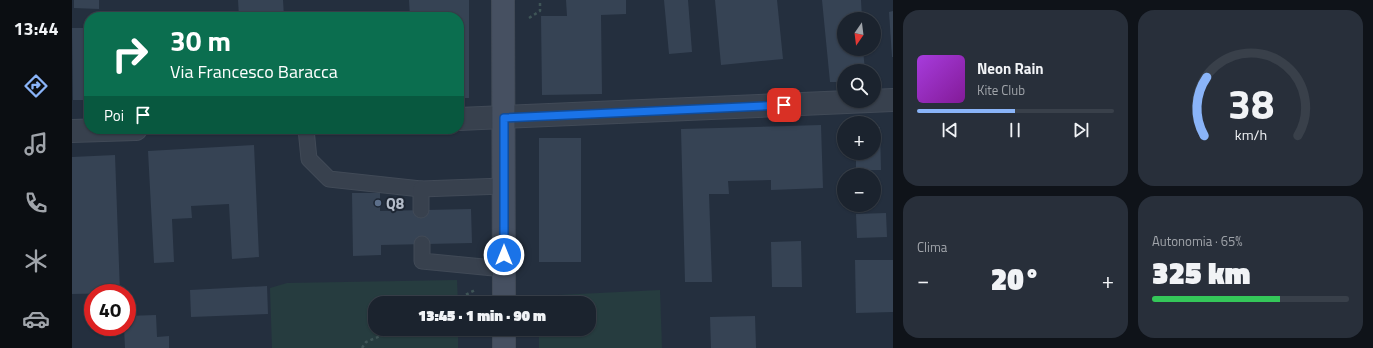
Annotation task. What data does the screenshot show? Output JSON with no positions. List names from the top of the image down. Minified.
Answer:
{"places":["Q8"],"north":"bottom","page":{"tabs":"13:44","map_buttons":["+","−"],"turn":["30 m","Via Francesco Baracca"],"song":["Neon Rain","Kite Club"],"then":"Poi","tile":["Clima",["Autonomia · 65%","325 km"]],"heat":["−","20°","+"],"limit":"40","trip":"13:45 · 1 min · 90 m","gauge":["38","km/h"]}}
